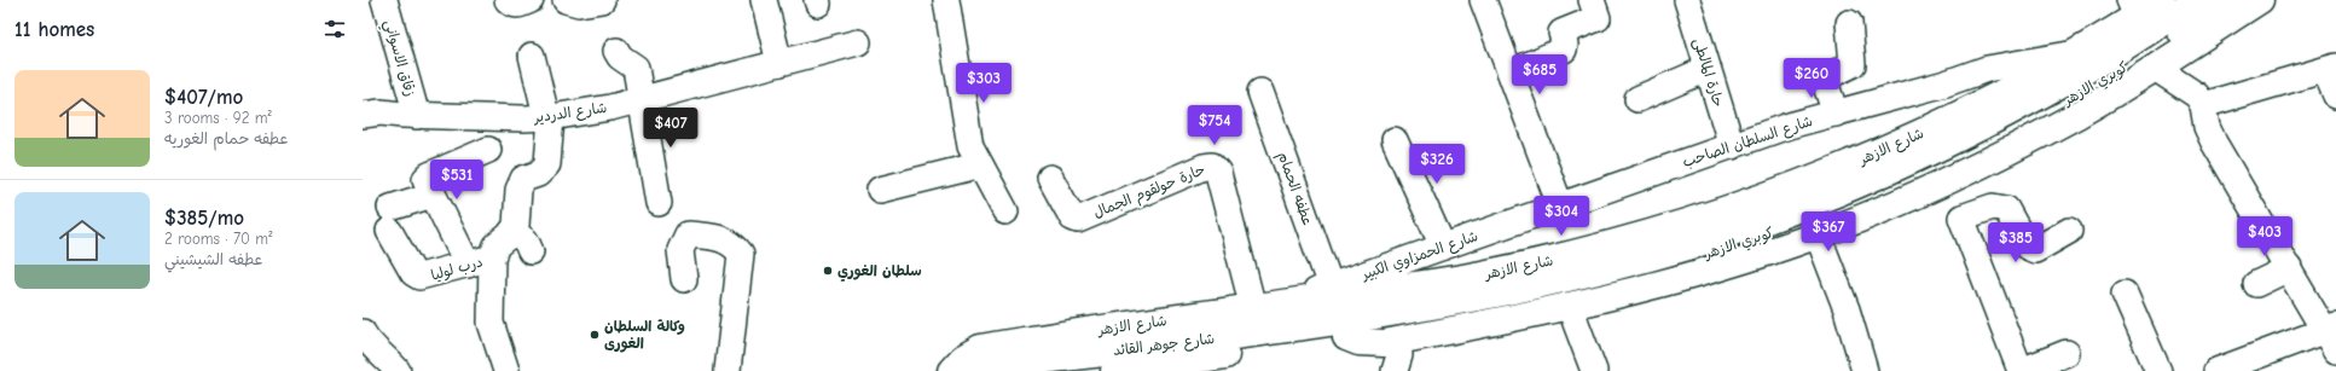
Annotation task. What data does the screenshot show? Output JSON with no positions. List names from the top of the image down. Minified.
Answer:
{"streets":{"main road":["كوبري الازهر","شارع الازهر","شارع جوهر القائد"],"street":["زقاق الاسواني","حارة المالطى","شارع الدردير","شارع السلطان الصاحب","عطفه الحمام","حارة حولقوم الجمال","شارع الحمزاوي الكبير","درب لوليا"]},"crossings":[["زقاق الاسواني","شارع الدردير"],["حارة المالطى","شارع السلطان الصاحب"],["كوبري الازهر","شارع جوهر القائد"],["شارع السلطان الصاحب","شارع الازهر"],["شارع السلطان الصاحب","شارع الحمزاوي الكبير"],["شارع الازهر","حارة حولقوم الجمال"],["شارع الازهر","شارع الحمزاوي الكبير"],["عطفه الحمام","شارع الحمزاوي الكبير"]],"places":["سلطان الغوري","وكالة السلطان الغورى"],"page":{"heading":"11 homes","price":["$685","$260","$303","$754","$407","$326","$531","$304","$367","$403","$385"],"list":[{"name":"$407/mo","note":"3 rooms · 92 m² · عطفه حمام الغوريه"},{"name":"$385/mo","note":"2 rooms · 70 m² · عطفه الشيشيني"}]}}
